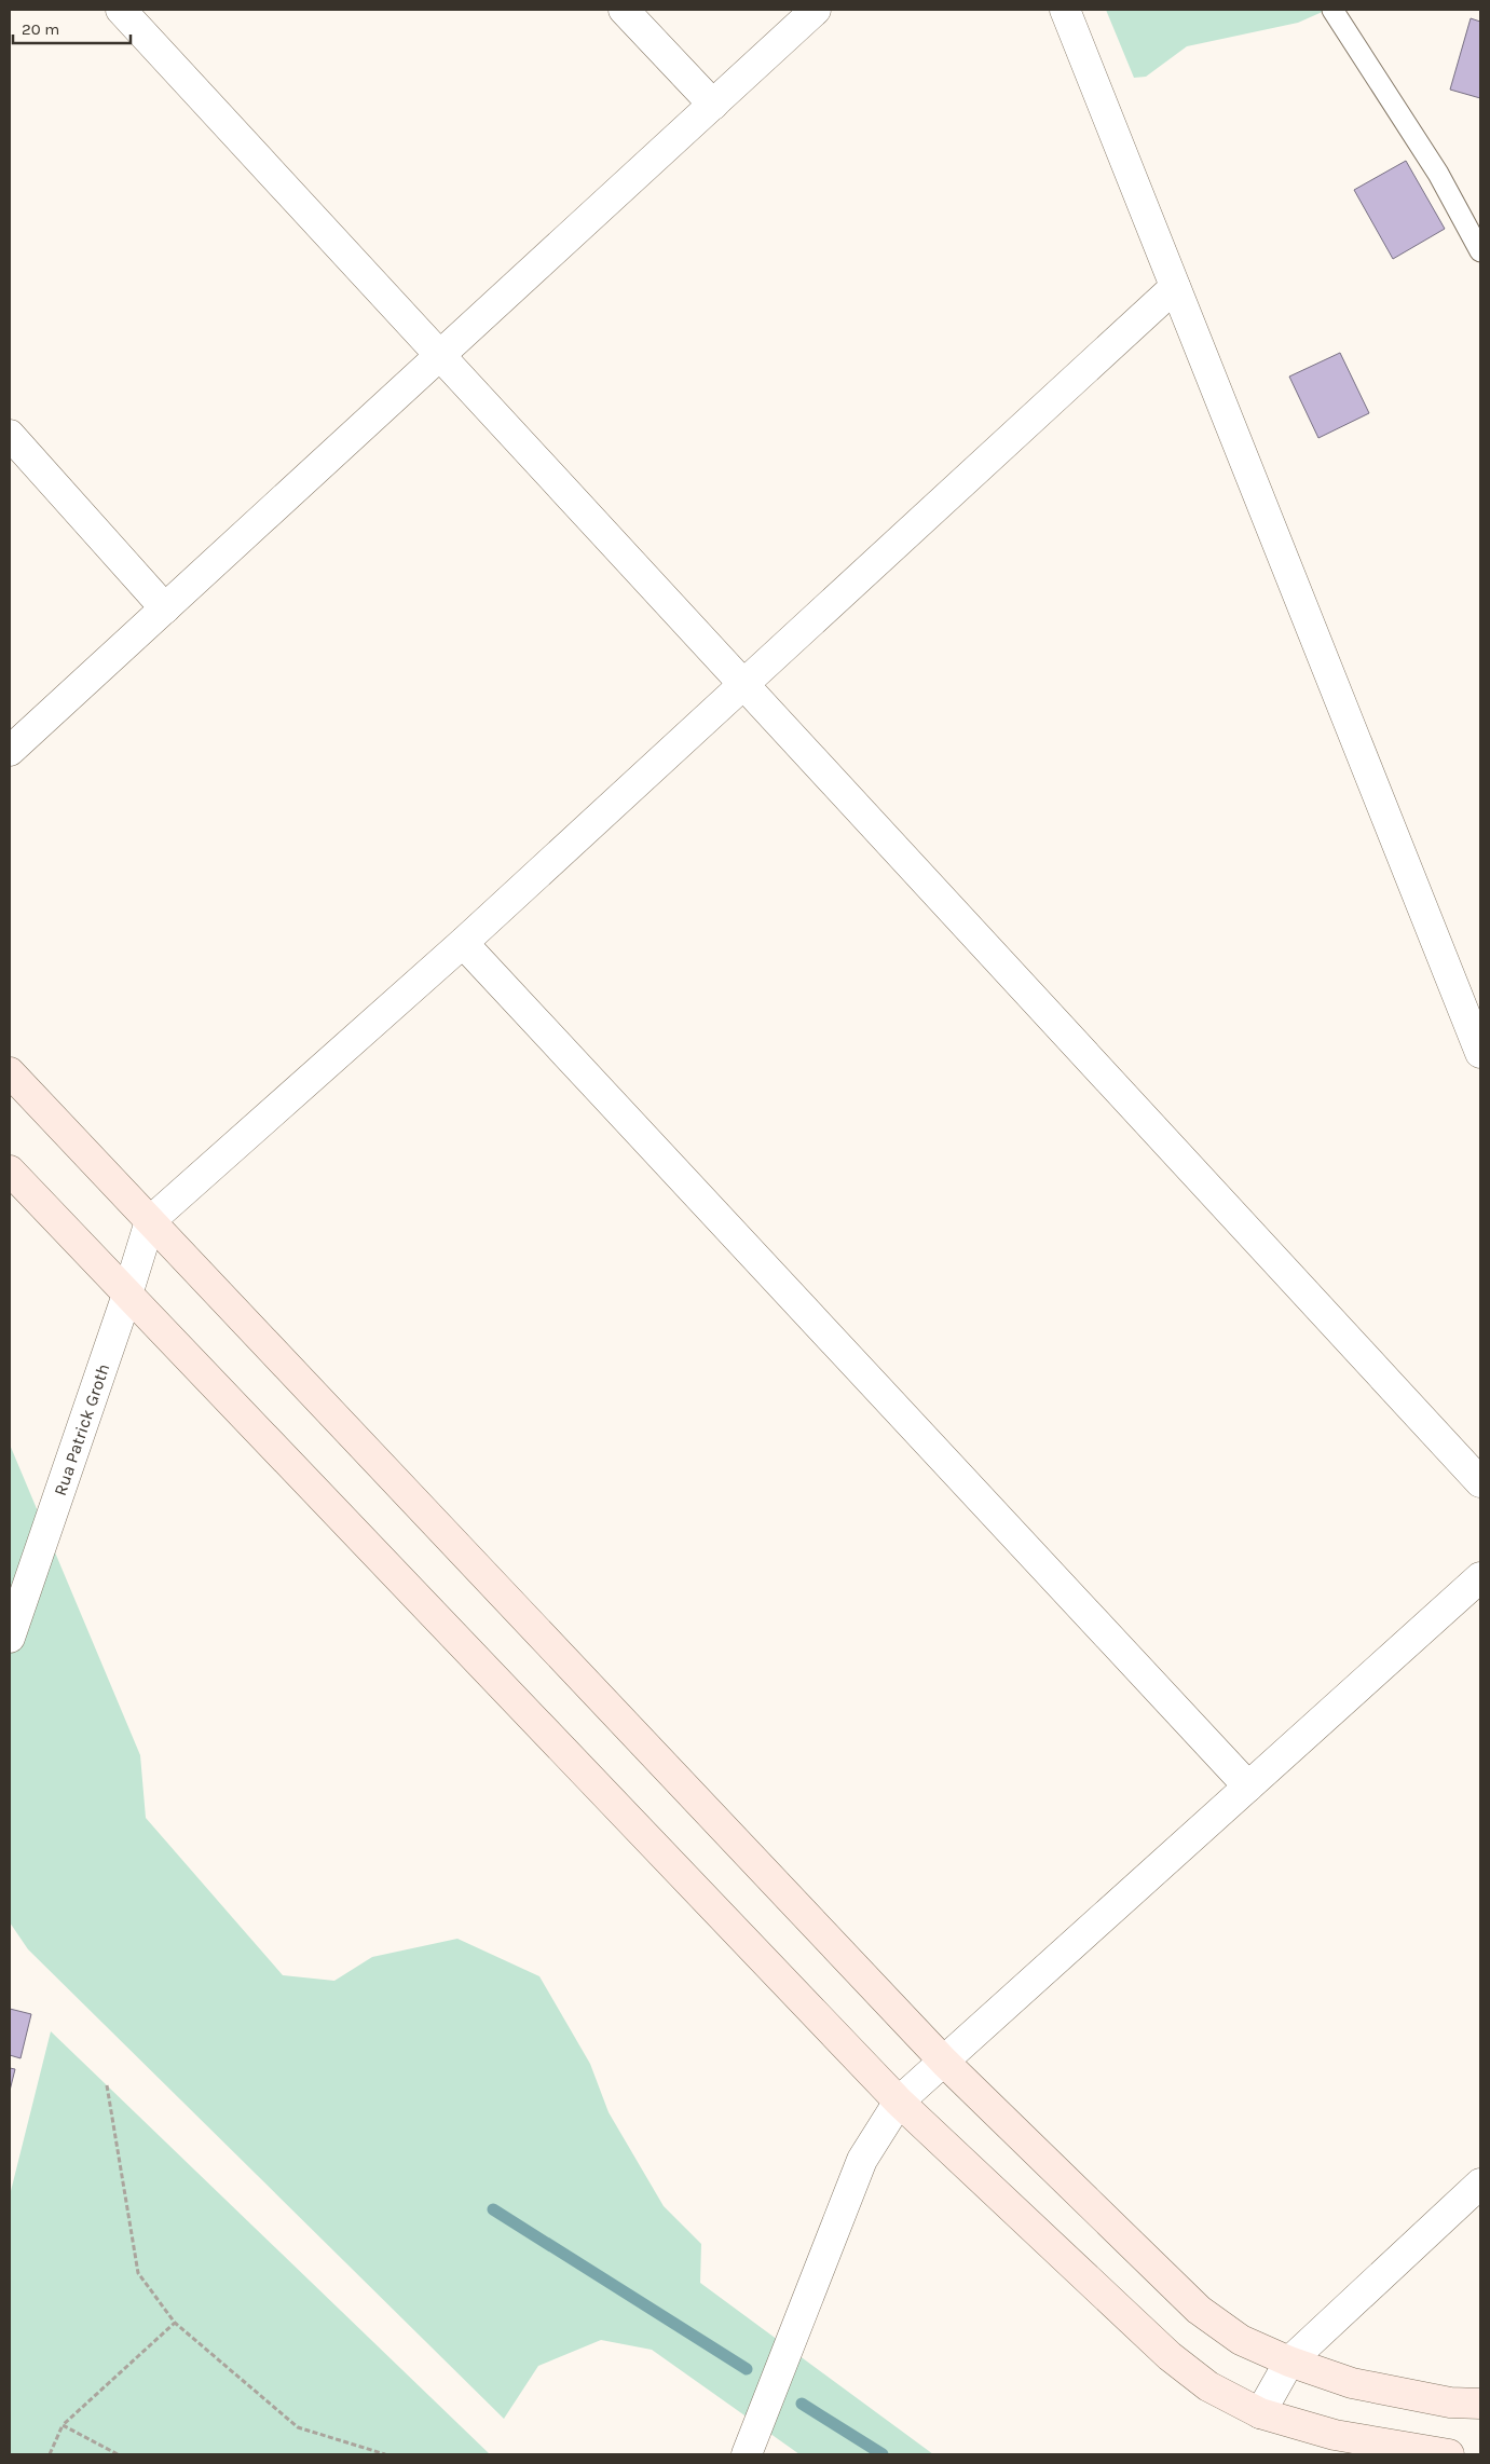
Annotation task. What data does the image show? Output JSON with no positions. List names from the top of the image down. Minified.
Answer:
{"streets":{"street":["Rua Patrick Groth"]},"scale_bar":"20 m"}
